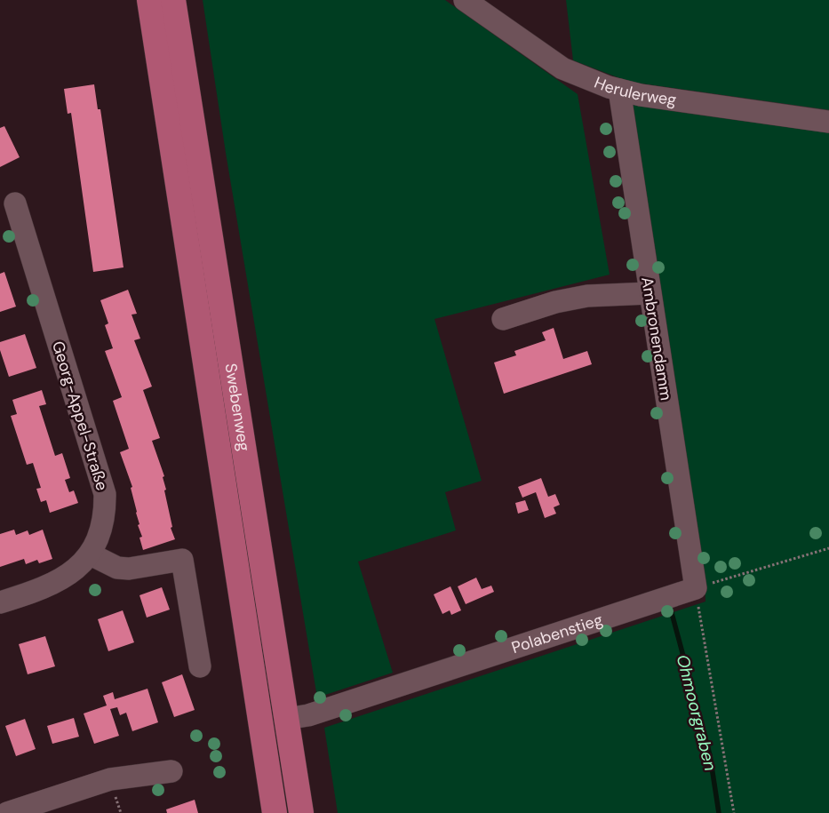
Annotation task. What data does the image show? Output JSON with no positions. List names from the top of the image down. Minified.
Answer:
{"streets":{"main road":["Swebenweg"],"street":["Herulerweg","Ambronendamm","Georg-Appel-Straße","Polabenstieg"]},"crossings":[["Herulerweg","Ambronendamm"],["Ambronendamm","Polabenstieg"],["Swebenweg","Polabenstieg"]],"water":["Ohmoorgraben"]}
